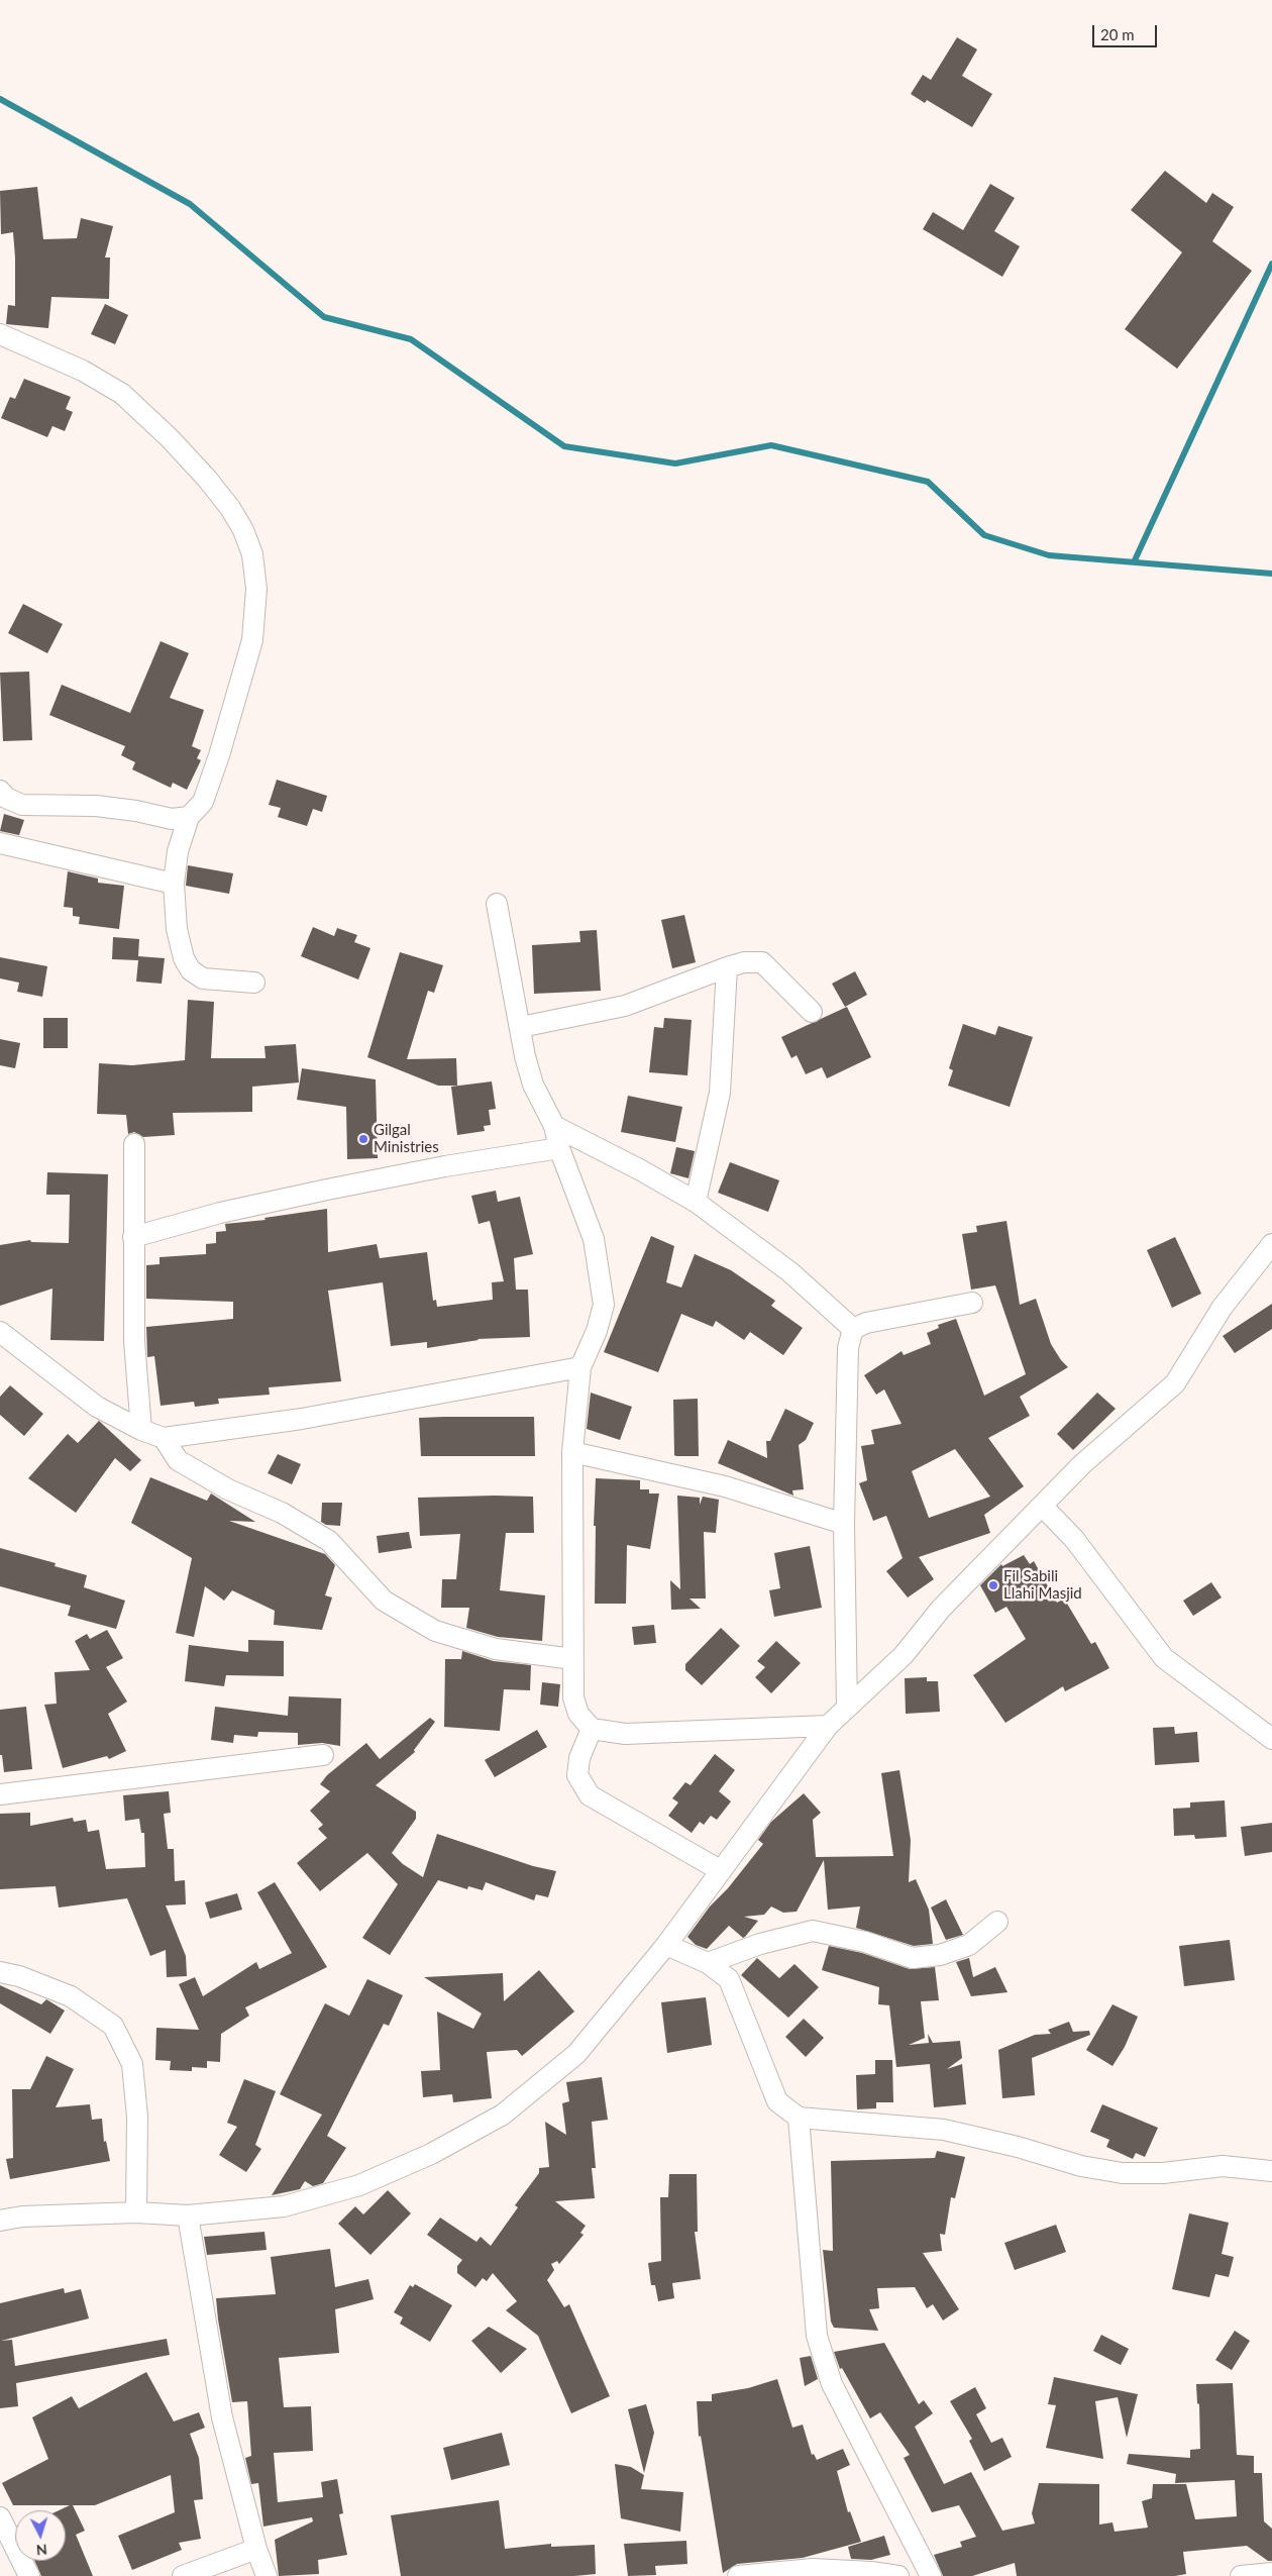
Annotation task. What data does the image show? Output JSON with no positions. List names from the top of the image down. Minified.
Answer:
{"places":["Gilgal Ministries","Fil Sabili Llahi Masjid"],"scale_bar":"20 m","north":"bottom"}
